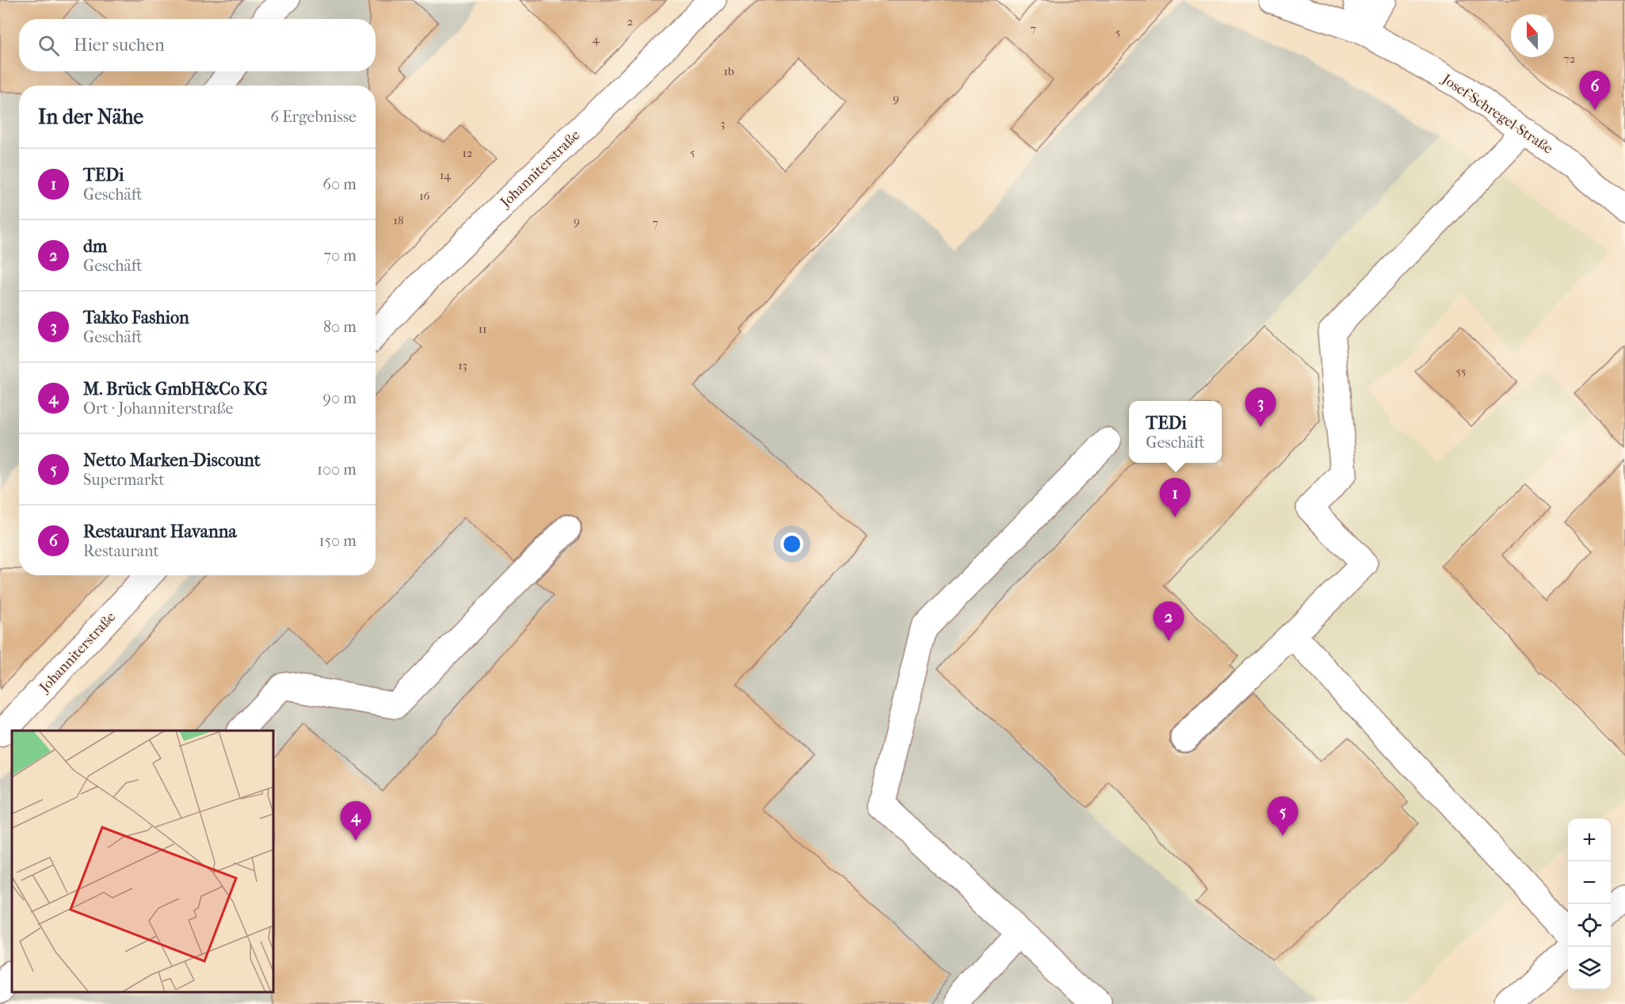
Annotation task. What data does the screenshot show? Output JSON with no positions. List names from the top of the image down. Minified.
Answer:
{"streets":{"street":["Josef-Schregel-Straße","Johanniterstraße"]},"house_numbers":["2","7","5","4","72","1b","9","3","5","12","14","16","18","9","7","11","13","55"],"north":"top","page":{"search":"Hier suchen","pins":["6","3","1","2","5","4"],"heading":["In der Nähe","6 Ergebnisse"],"list":[{"mark":"1","name":"TEDi","note":"Geschäft","value":"60 m"},{"mark":"2","name":"dm","note":"Geschäft","value":"70 m"},{"mark":"3","name":"Takko Fashion","note":"Geschäft","value":"80 m"},{"mark":"4","name":"M. Brück GmbH&Co KG","note":"Ort · Johanniterstraße","value":"90 m"},{"mark":"5","name":"Netto Marken-Discount","note":"Supermarkt","value":"100 m"},{"mark":"6","name":"Restaurant Havanna","note":"Restaurant","value":"150 m"}],"popup":["TEDi","Geschäft"],"map_buttons":["+","−"]}}
